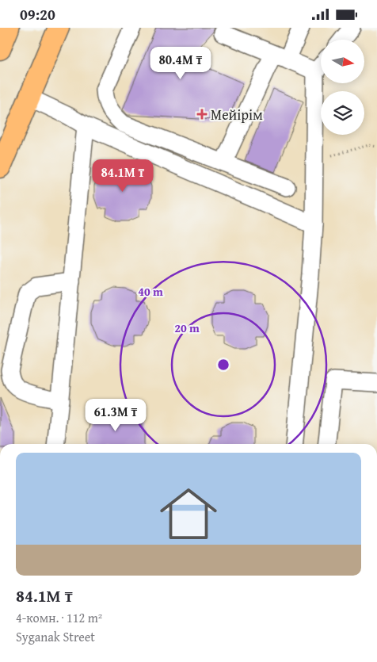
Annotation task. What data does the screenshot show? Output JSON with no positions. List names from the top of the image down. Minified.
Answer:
{"places":{"health":["Мейірім"]},"north":"right","page":{"status":"09:20","price":["80.4M ₸","84.1M ₸","61.3M ₸"],"list":[{"name":"84.1M ₸","note":"4-комн. · 112 m² · Syganak Street"}]},"rings":["40 m","20 m"]}
